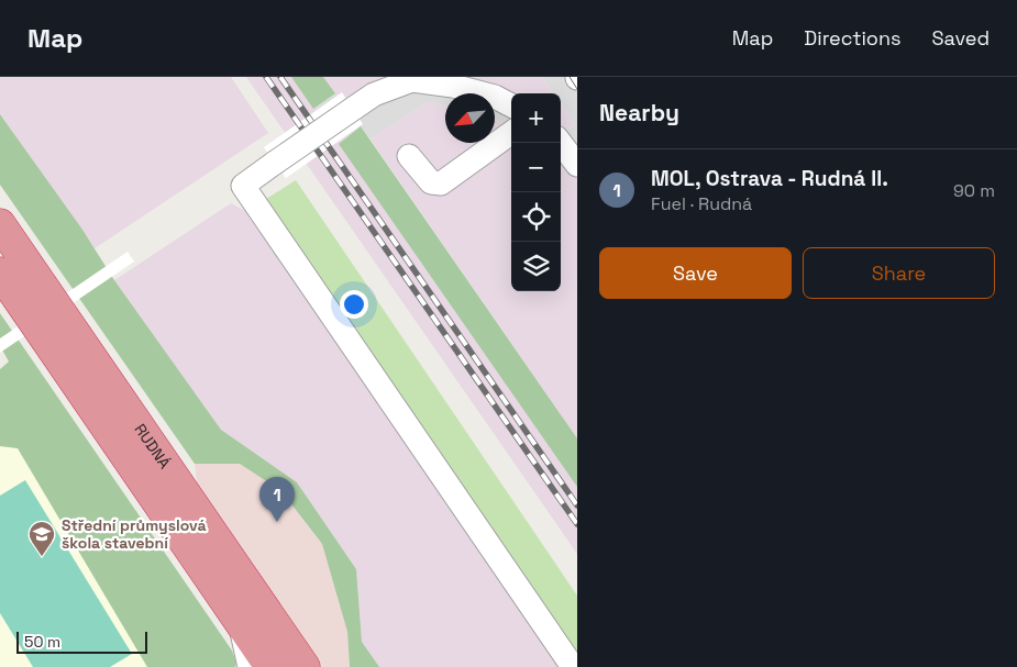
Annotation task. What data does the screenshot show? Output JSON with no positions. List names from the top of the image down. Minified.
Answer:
{"streets":{"highway":["RUDNÁ"]},"places":{"school or university":["Střední průmyslová škola stavební"]},"scale_bar":"50 m","north":"bottom left","page":{"header":"Map","nav":["Map","Directions","Saved"],"heading":"Nearby","map_buttons":["+","−"],"list":[{"mark":"1","name":"MOL, Ostrava - Rudná II.","note":"Fuel · Rudná","value":"90 m"}],"buttons":["Save","Share"],"pins":"1","scale":"50 m"}}
